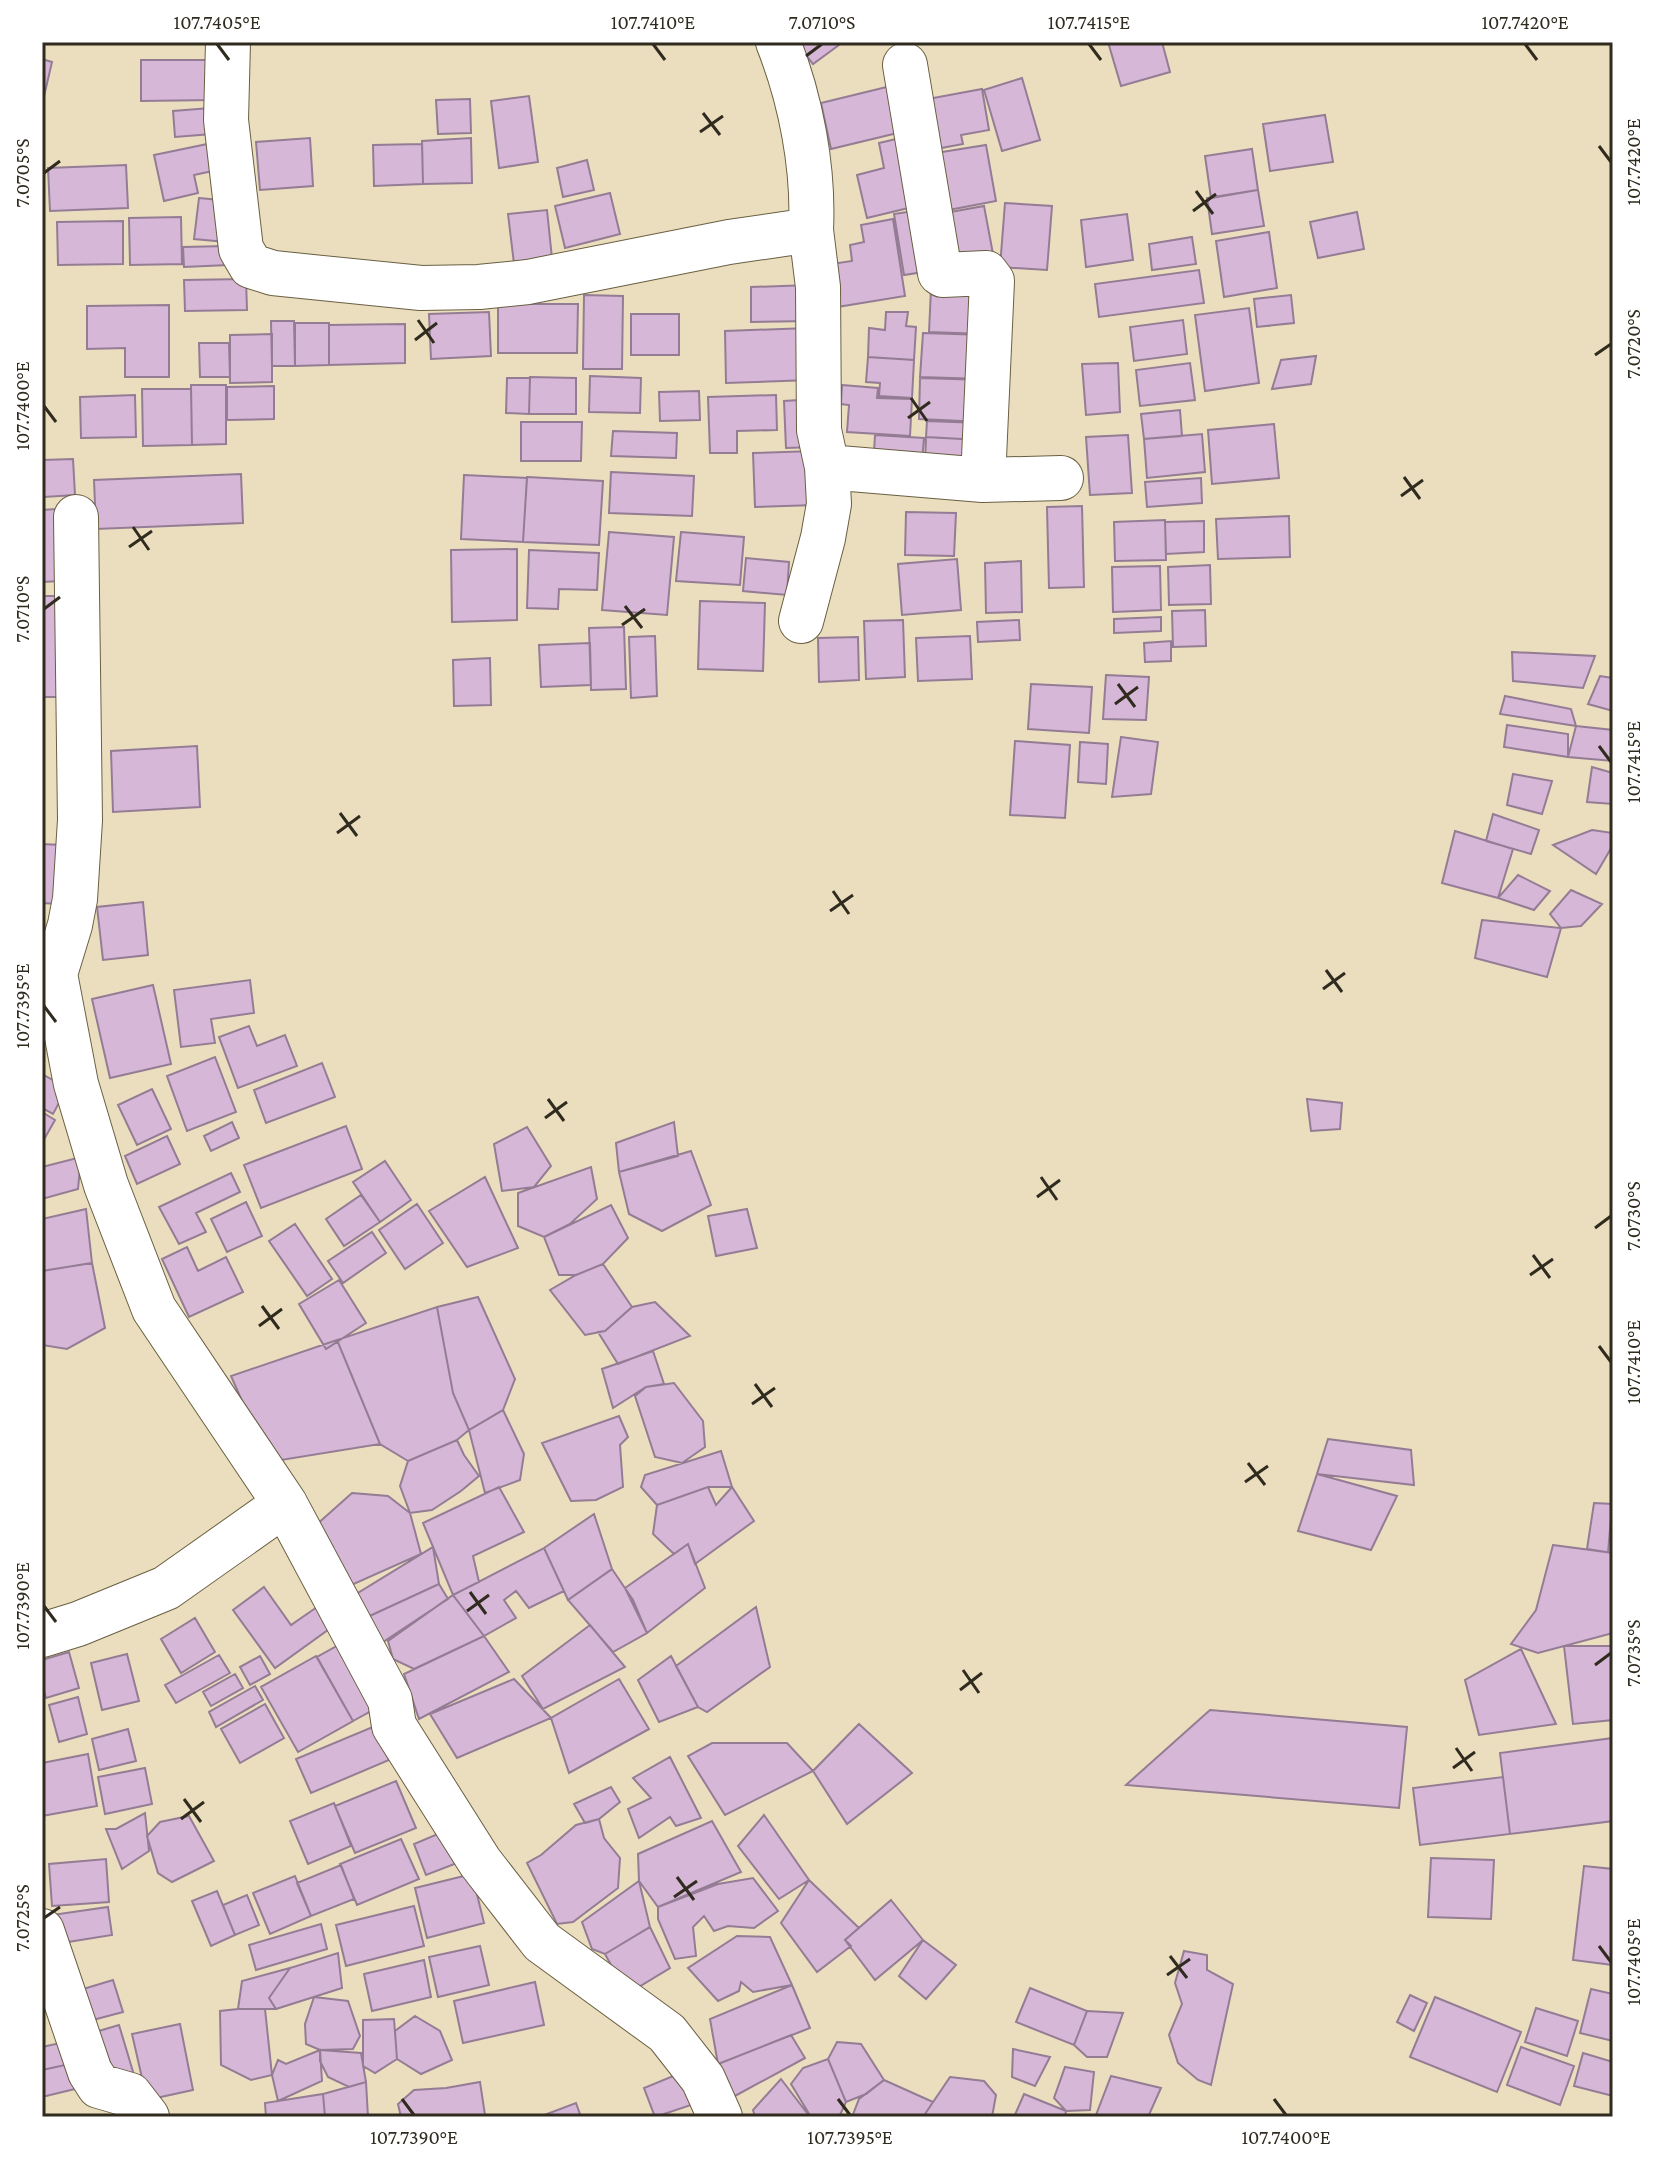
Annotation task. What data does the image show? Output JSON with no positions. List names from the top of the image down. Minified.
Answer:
{"coordinates":["107.7405°E","107.7410°E","7.0710°S","107.7415°E","107.7420°E","7.0705°S","7.0720°S","107.7400°E","107.7395°E","7.0730°S","107.7390°E","7.0735°S","7.0725°S"]}
